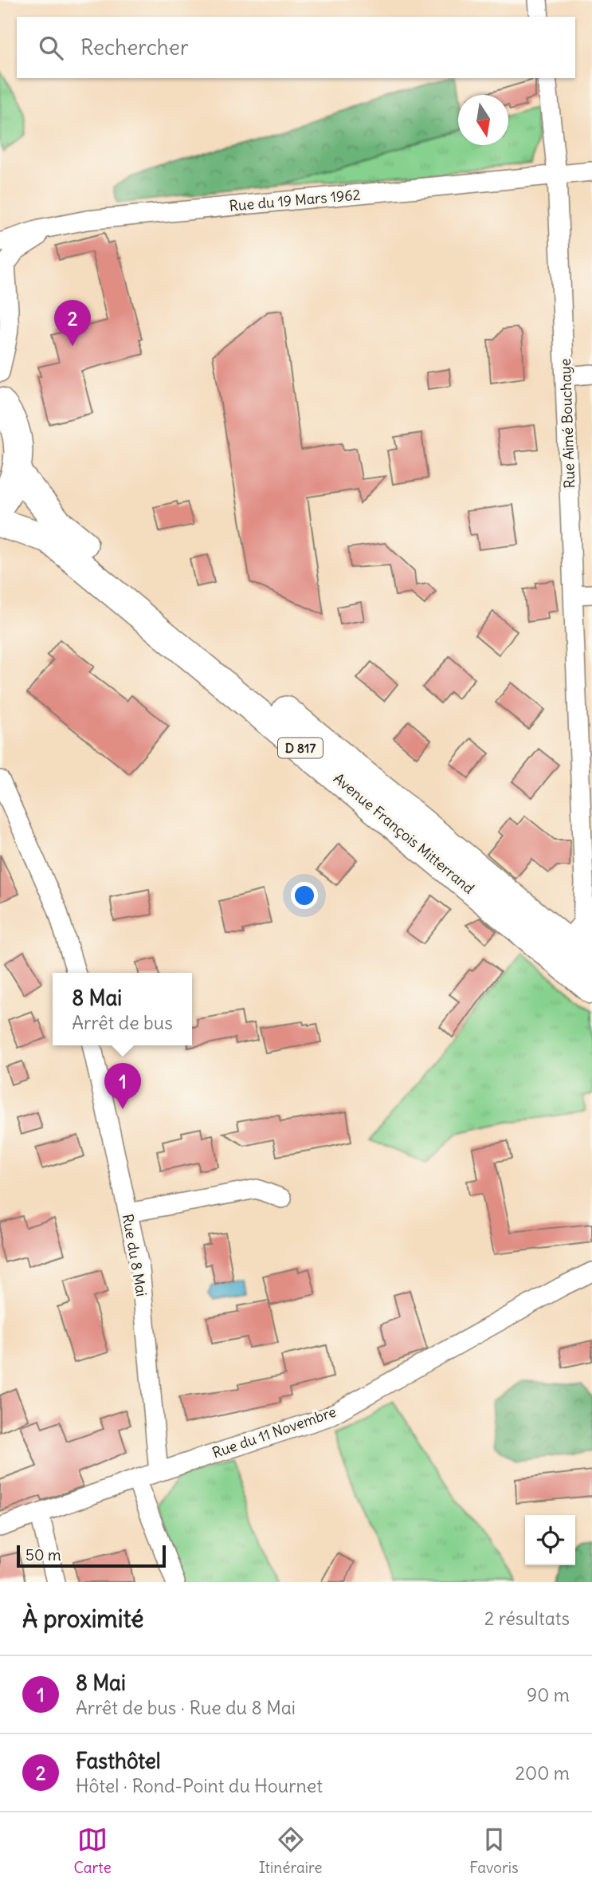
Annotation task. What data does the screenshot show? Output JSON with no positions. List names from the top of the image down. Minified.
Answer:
{"streets":{"main road":["D 817","Avenue François Mitterrand"],"street":["Rue du 19 Mars 1962","Rue Aimé Bouchaye","Rue du 8 Mai","Rue du 11 Novembre"]},"crossings":[["Rue du 19 Mars 1962","Rue Aimé Bouchaye"],["Rue Aimé Bouchaye","Avenue François Mitterrand"],["Rue du 8 Mai","Rue du 11 Novembre"]],"scale_bar":"50 m","north":"bottom","page":{"search":"Rechercher","pins":["2","1"],"popup":["8 Mai","Arrêt de bus"],"scale":"50 m","heading":["À proximité","2 résultats"],"list":[{"mark":"1","name":"8 Mai","note":"Arrêt de bus · Rue du 8 Mai","value":"90 m"},{"mark":"2","name":"Fasthôtel","note":"Hôtel · Rond-Point du Hournet","value":"200 m"}],"nav":["Carte","Itinéraire","Favoris"]}}
